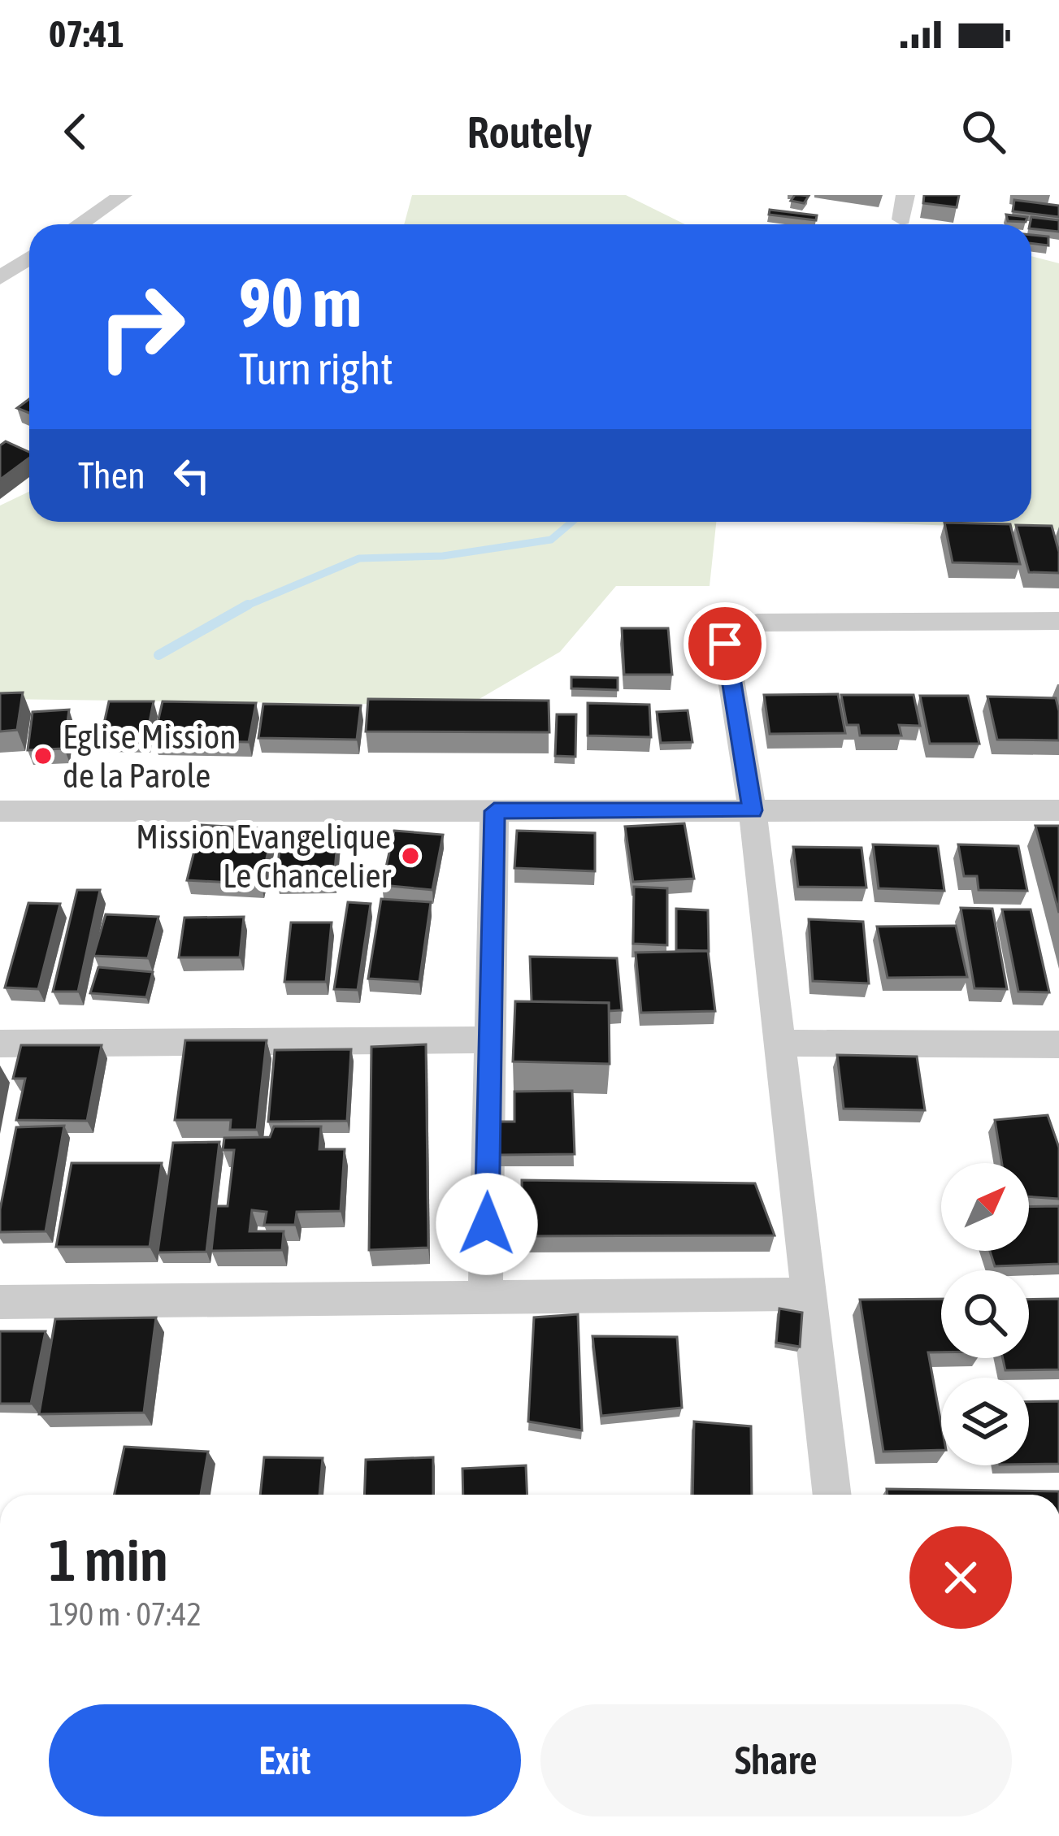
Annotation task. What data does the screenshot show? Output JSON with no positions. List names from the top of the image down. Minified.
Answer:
{"places":["Eglise Mission de la Parole","Mission Evangelique Le Chancelier"],"north":"top right","page":{"status":"07:41","header":"Routely","turn":["90 m","Turn right"],"then":"Then","heading":["1 min","190 m · 07:42"],"buttons":["Exit","Share"]}}
